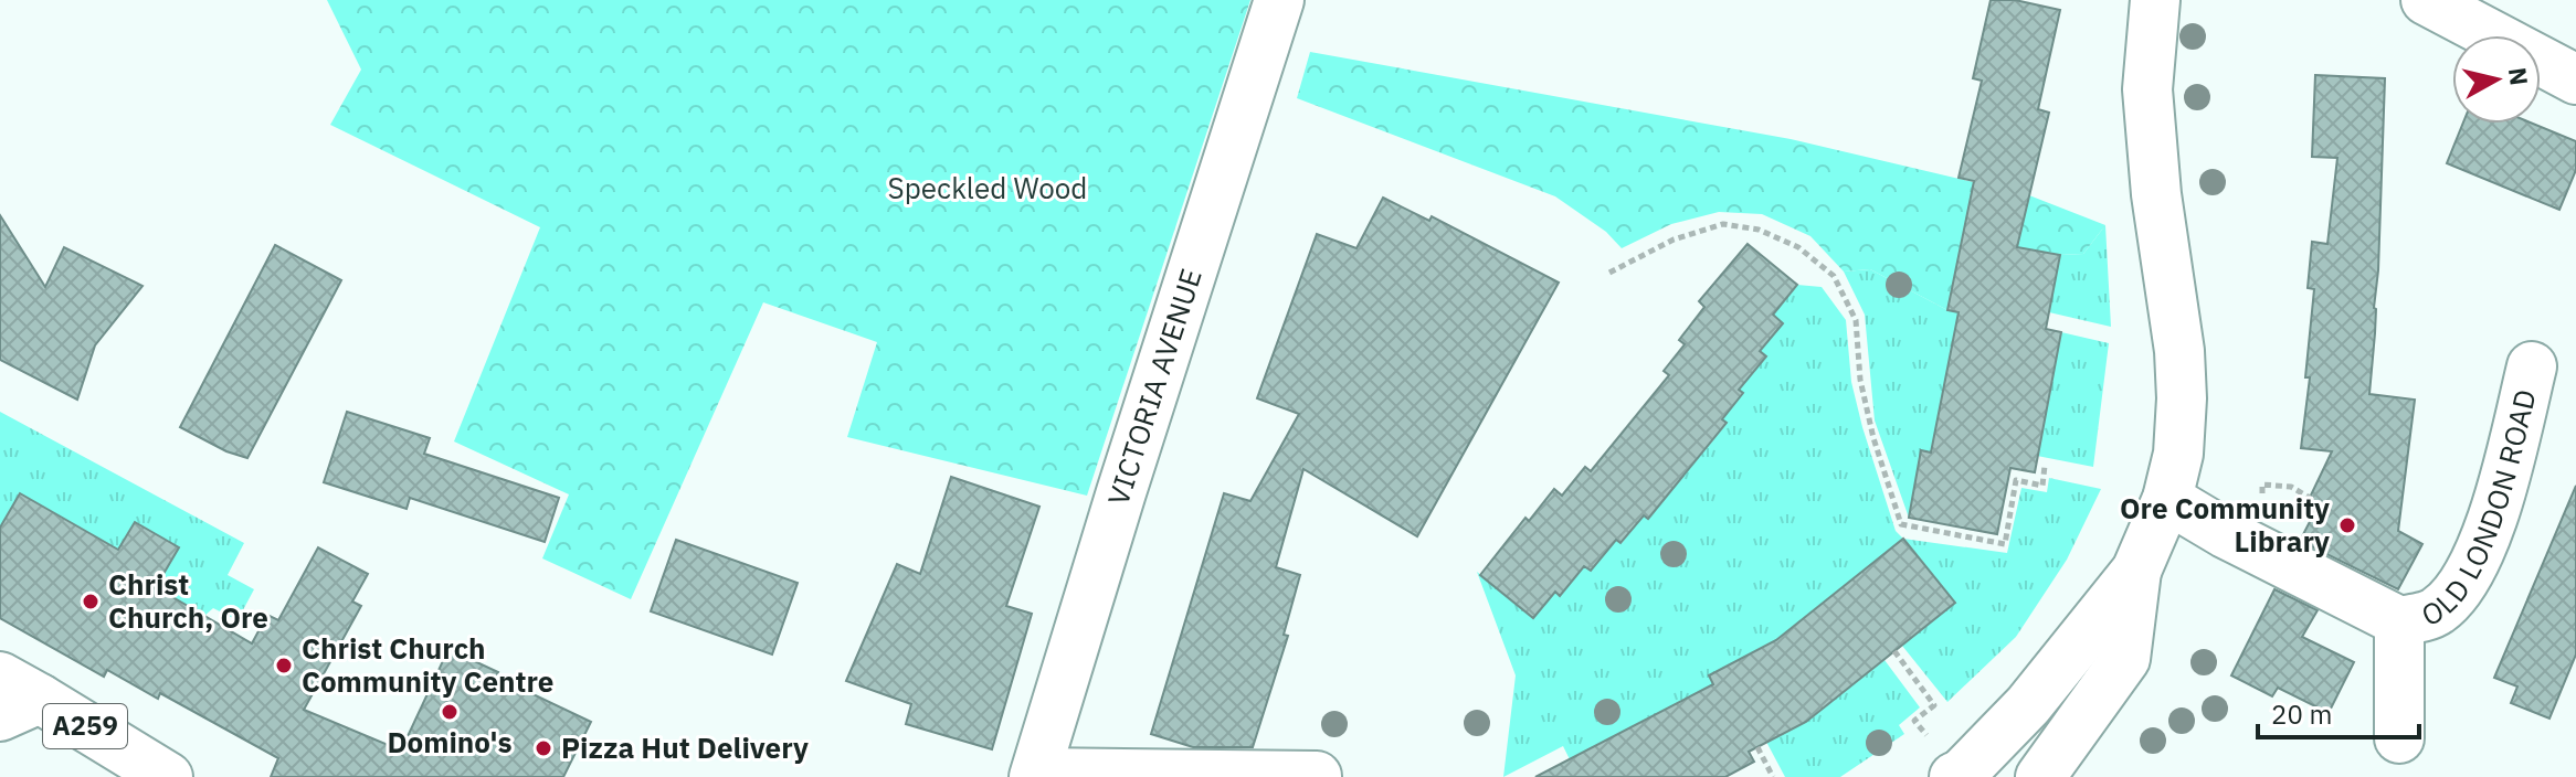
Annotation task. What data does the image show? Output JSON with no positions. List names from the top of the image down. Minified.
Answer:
{"streets":{"main road":["VICTORIA AVENUE","OLD LONDON ROAD","A259"]},"parks":["Speckled Wood"],"places":["Ore Community Library","Christ Church, Ore","Christ Church Community Centre","Domino's","Pizza Hut Delivery"],"scale_bar":"20 m","north":"right"}
